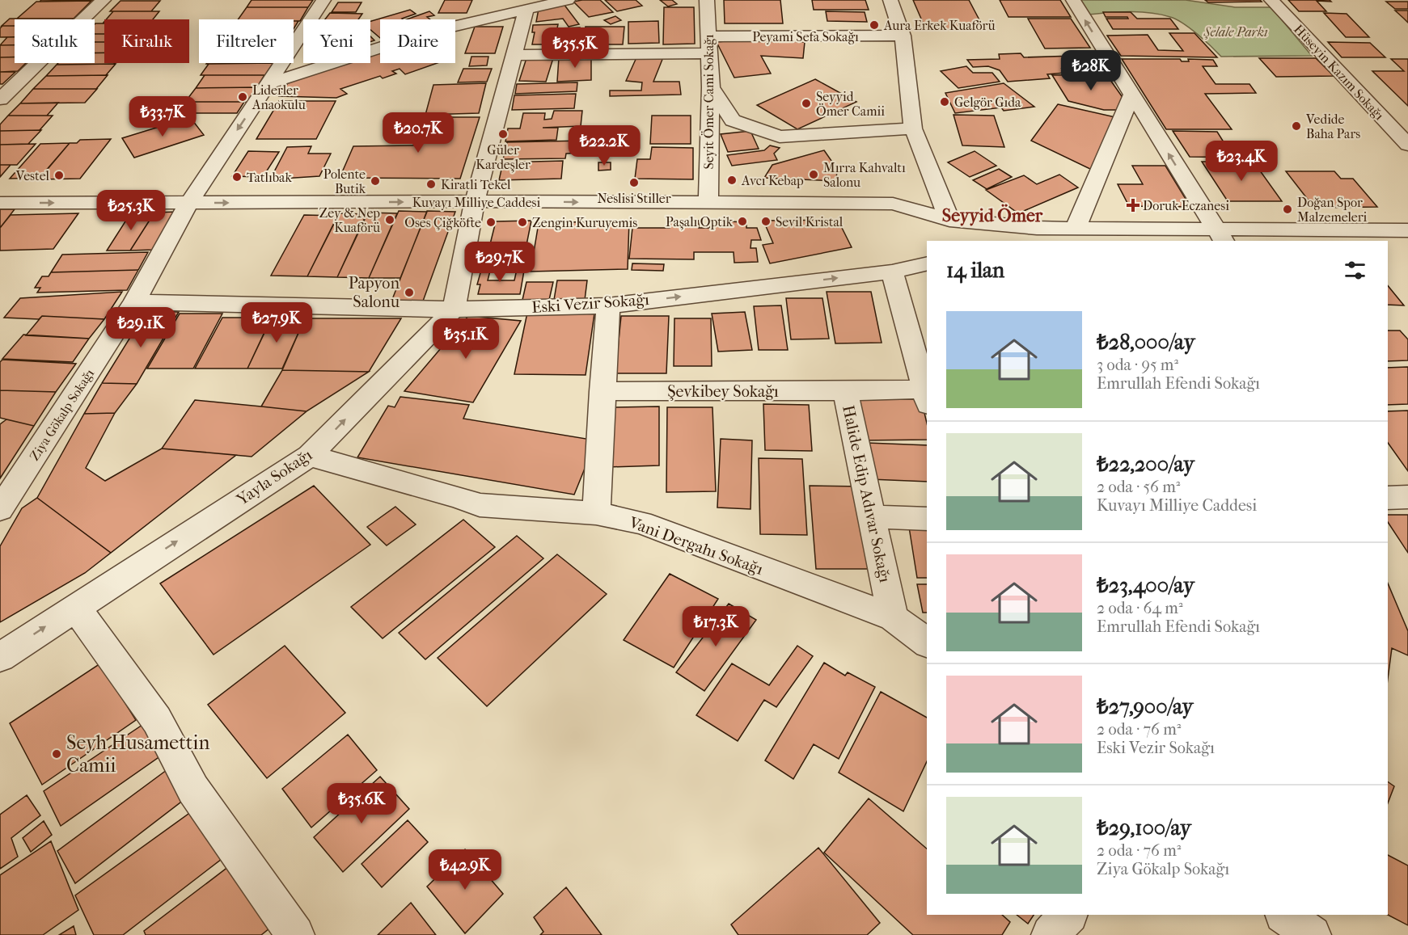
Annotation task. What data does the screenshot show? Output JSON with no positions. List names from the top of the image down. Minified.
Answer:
{"streets":{"street":["Peyami Sefa Sokağı","Hüseyin Kazım Sokağı","Seyit Ömer Cami Sokağı","Kuvayı Milliye Caddesi","Eski Vezir Sokağı","Şevkibey Sokağı","Ziya Gökalp Sokağı","Yayla Sokağı","Halide Edip Adıvar Sokağı","Vani Dergahı Sokağı"]},"crossings":[["Peyami Sefa Sokağı","Seyit Ömer Cami Sokağı"],["Seyit Ömer Cami Sokağı","Kuvayı Milliye Caddesi"],["Kuvayı Milliye Caddesi","Ziya Gökalp Sokağı"],["Eski Vezir Sokağı","Ziya Gökalp Sokağı"],["Eski Vezir Sokağı","Yayla Sokağı"],["Şevkibey Sokağı","Halide Edip Adıvar Sokağı"],["Yayla Sokağı","Vani Dergahı Sokağı"],["Halide Edip Adıvar Sokağı","Vani Dergahı Sokağı"]],"one_way":["Eski Vezir Sokağı","Yayla Sokağı"],"districts":["Seyyid Ömer"],"parks":["Şelale Parkı"],"places":{"other":["Aura Erkek Kuaförü","Liderler Anaokulu","Gelgör Gıda","Seyyid Ömer Camii","Vedide Baha Pars","Güler Kardeşler","Mırra Kahvaltı Salonu","Vestel","Tatlıbak","Avcı Kebap","Polente Butik","Neslisi Stiller","Kiratli Tekel","Doğan Spor Malzemeleri","Zey & Nep Kuaförü","Paşalı Optik","Sevil Kristal","Oses Çiğköfte","Zengin Kuruyemis","Papyon Salonu","Seyh Husamettin Camii"],"health":["Doruk Eczanesi"]},"page":{"chip":["Satılık","Kiralık","Filtreler","Yeni","Daire"],"price":["₺35.5K","₺28K","₺33.7K","₺20.7K","₺22.2K","₺23.4K","₺25.3K","₺29.7K","₺27.9K","₺29.1K","₺35.1K","₺17.3K","₺35.6K","₺42.9K"],"heading":"14 ilan","list":[{"name":"₺28,000/ay","note":"3 oda · 95 m² · Emrullah Efendi Sokağı"},{"name":"₺22,200/ay","note":"2 oda · 56 m² · Kuvayı Milliye Caddesi"},{"name":"₺23,400/ay","note":"2 oda · 64 m² · Emrullah Efendi Sokağı"},{"name":"₺27,900/ay","note":"2 oda · 76 m² · Eski Vezir Sokağı"},{"name":"₺29,100/ay","note":"2 oda · 76 m² · Ziya Gökalp Sokağı"}]}}
